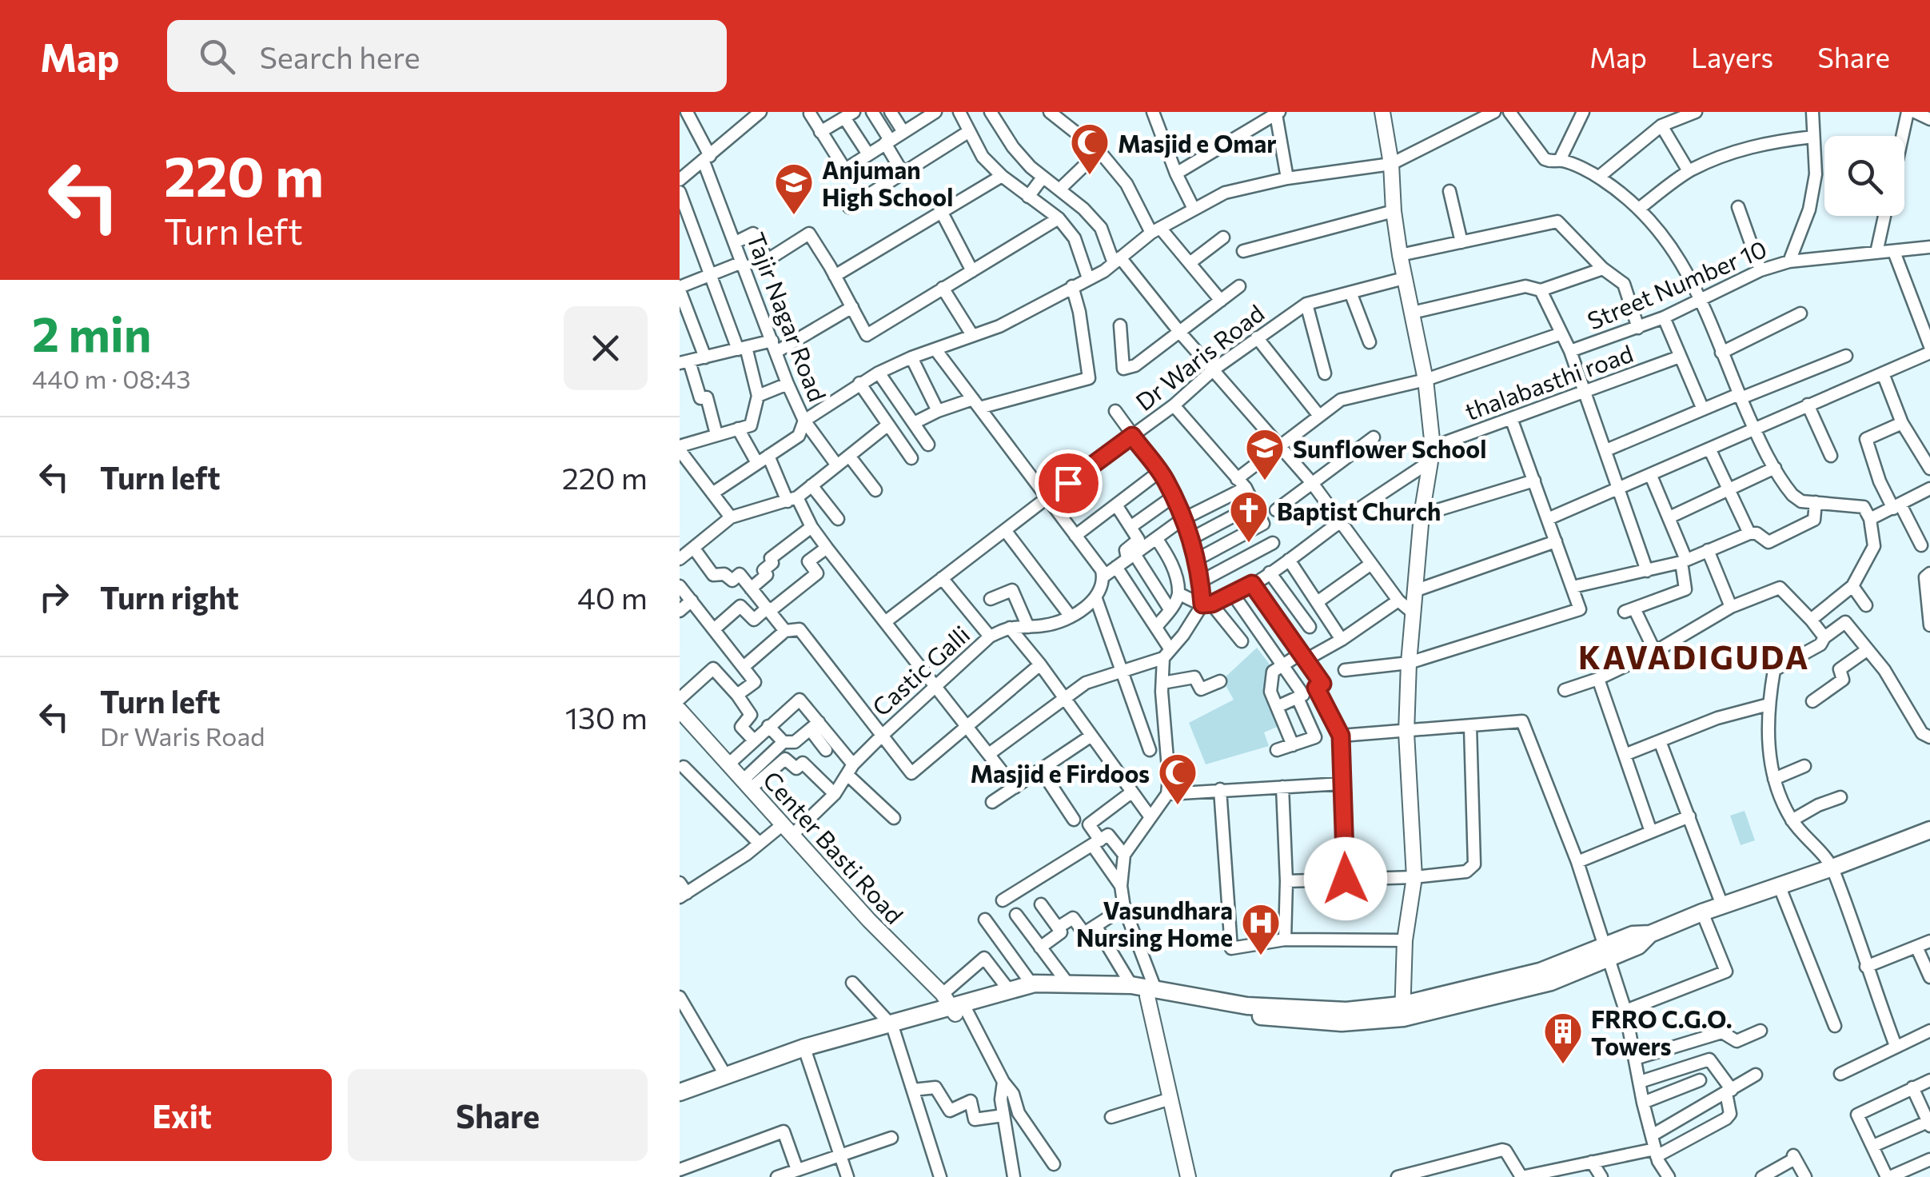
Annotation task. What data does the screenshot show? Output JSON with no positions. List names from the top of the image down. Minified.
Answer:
{"streets":{"street":["Street Number 10","Tajir Nagar Road","Dr Waris Road","thalabasthi road","Castic Galli","Center Basti Road"]},"crossings":[["Castic Galli","Center Basti Road"]],"districts":["KAVADIGUDA"],"places":{"mosque":["Masjid e Omar","Masjid e Firdoos"],"school or university":["Anjuman High School","Sunflower School"],"church":["Baptist Church"],"hospital":["Vasundhara Nursing Home"],"building":["FRRO C.G.O. Towers"]},"page":{"header":"Map","search":"Search here","nav":["Map","Layers","Share"],"turn":["220 m","Turn left"],"heading":["2 min","440 m · 08:43"],"list":[{"name":"Turn left","value":"220 m"},{"name":"Turn right","value":"40 m"},{"name":"Turn left","note":"Dr Waris Road","value":"130 m"}],"buttons":["Exit","Share"]}}
